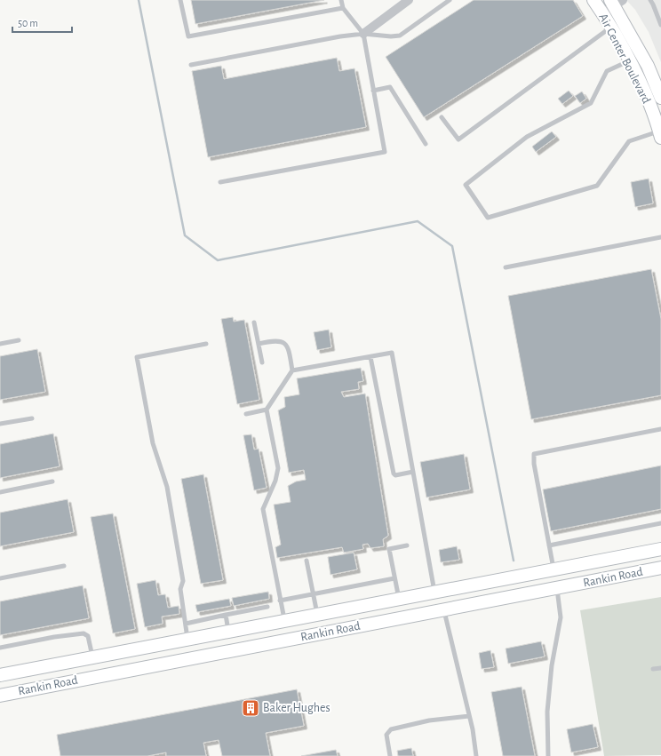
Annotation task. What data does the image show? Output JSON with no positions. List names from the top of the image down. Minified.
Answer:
{"streets":{"main road":["Air Center Boulevard","Rankin Road"]},"places":{"building":["Baker Hughes"]},"scale_bar":"50 m"}
